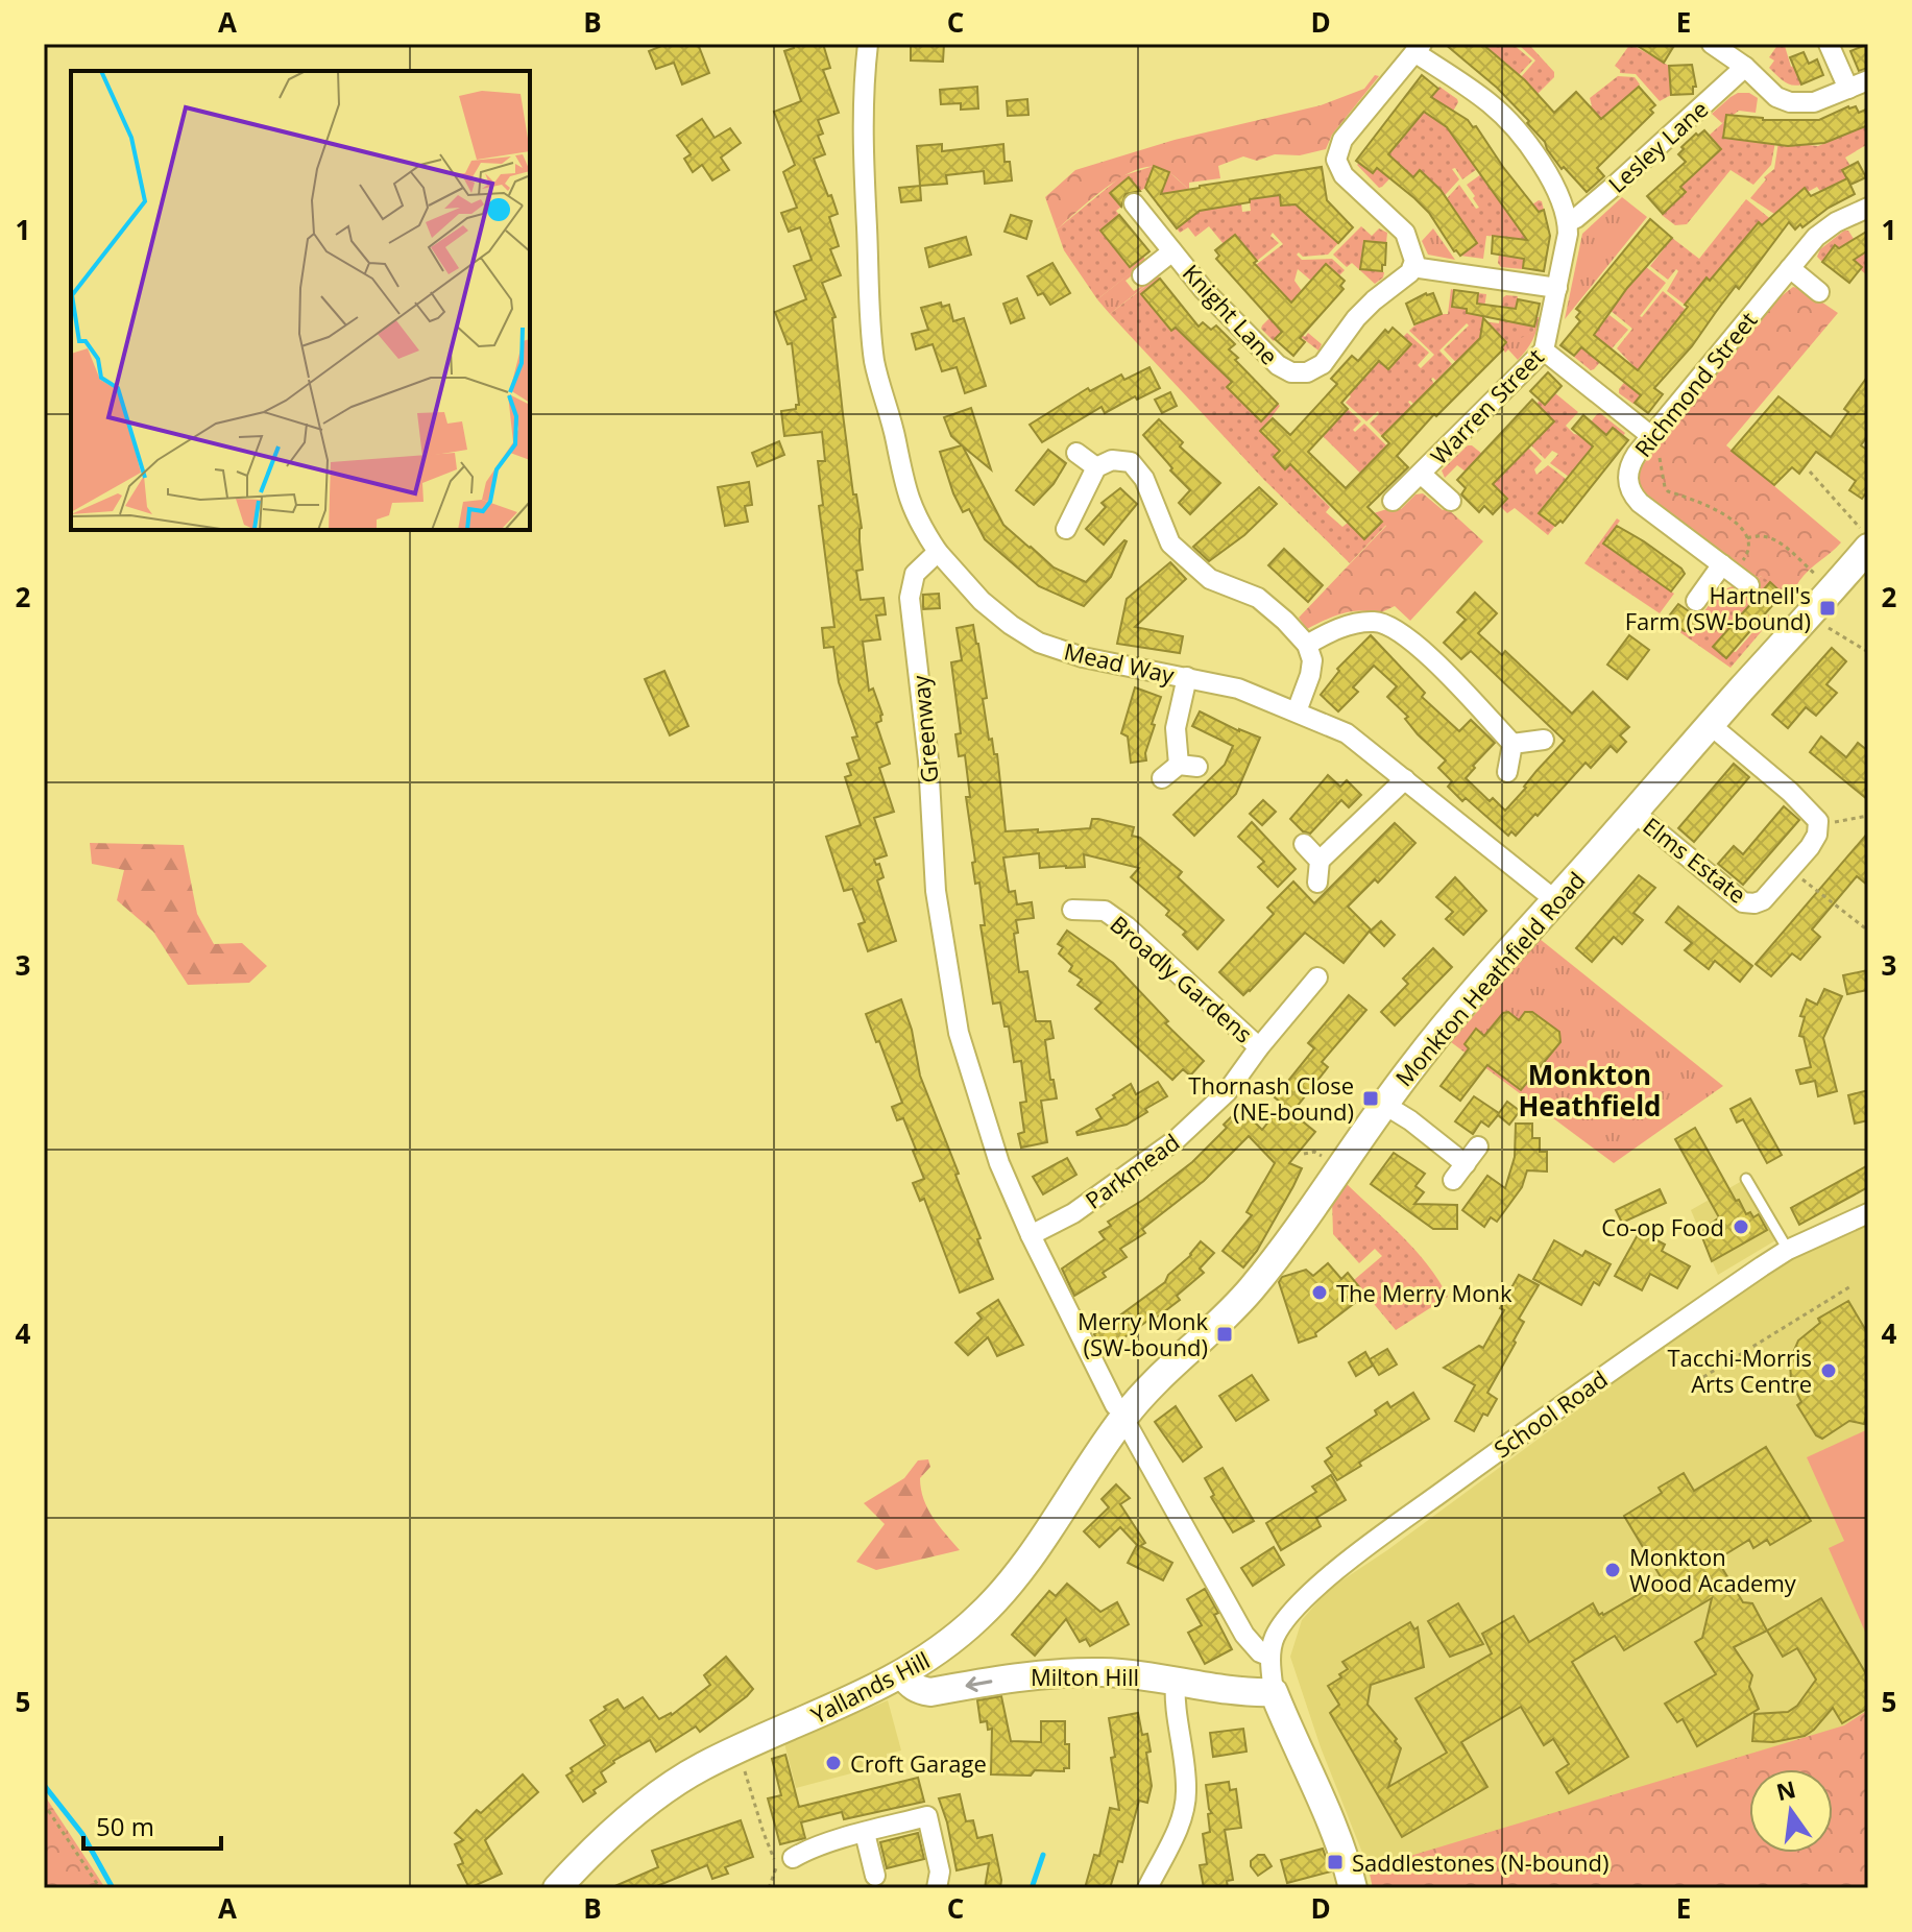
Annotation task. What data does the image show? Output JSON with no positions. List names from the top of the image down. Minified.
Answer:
{"streets":{"street":["Lesley Lane","Knight Lane","Richmond Street","Warren Street","Mead Way","Greenway","Elms Estate","Broadly Gardens","Monkton Heathfield Road","Parkmead","School Road","Milton Hill","Yallands Hill"]},"crossings":[["Lesley Lane","Warren Street"],["Mead Way","Greenway"],["Mead Way","Monkton Heathfield Road"],["Greenway","Monkton Heathfield Road"],["Greenway","Parkmead"],["Greenway","Yallands Hill"],["Elms Estate","Monkton Heathfield Road"],["Broadly Gardens","Parkmead"],["Monkton Heathfield Road","Yallands Hill"],["Milton Hill","Yallands Hill"]],"one_way":["Milton Hill"],"districts":["Monkton Heathfield"],"places":{"transit":["Hartnell's Farm (SW-bound)","Thornash Close (NE-bound)","Merry Monk (SW-bound)","Saddlestones (N-bound)"],"other":["Co-op Food","The Merry Monk","Tacchi-Morris Arts Centre","Monkton Wood Academy","Croft Garage"]},"scale_bar":"50 m","north":"top","grid":{"columns":["A","B","C","D","E"],"rows":["1","2","3","4","5"]}}
